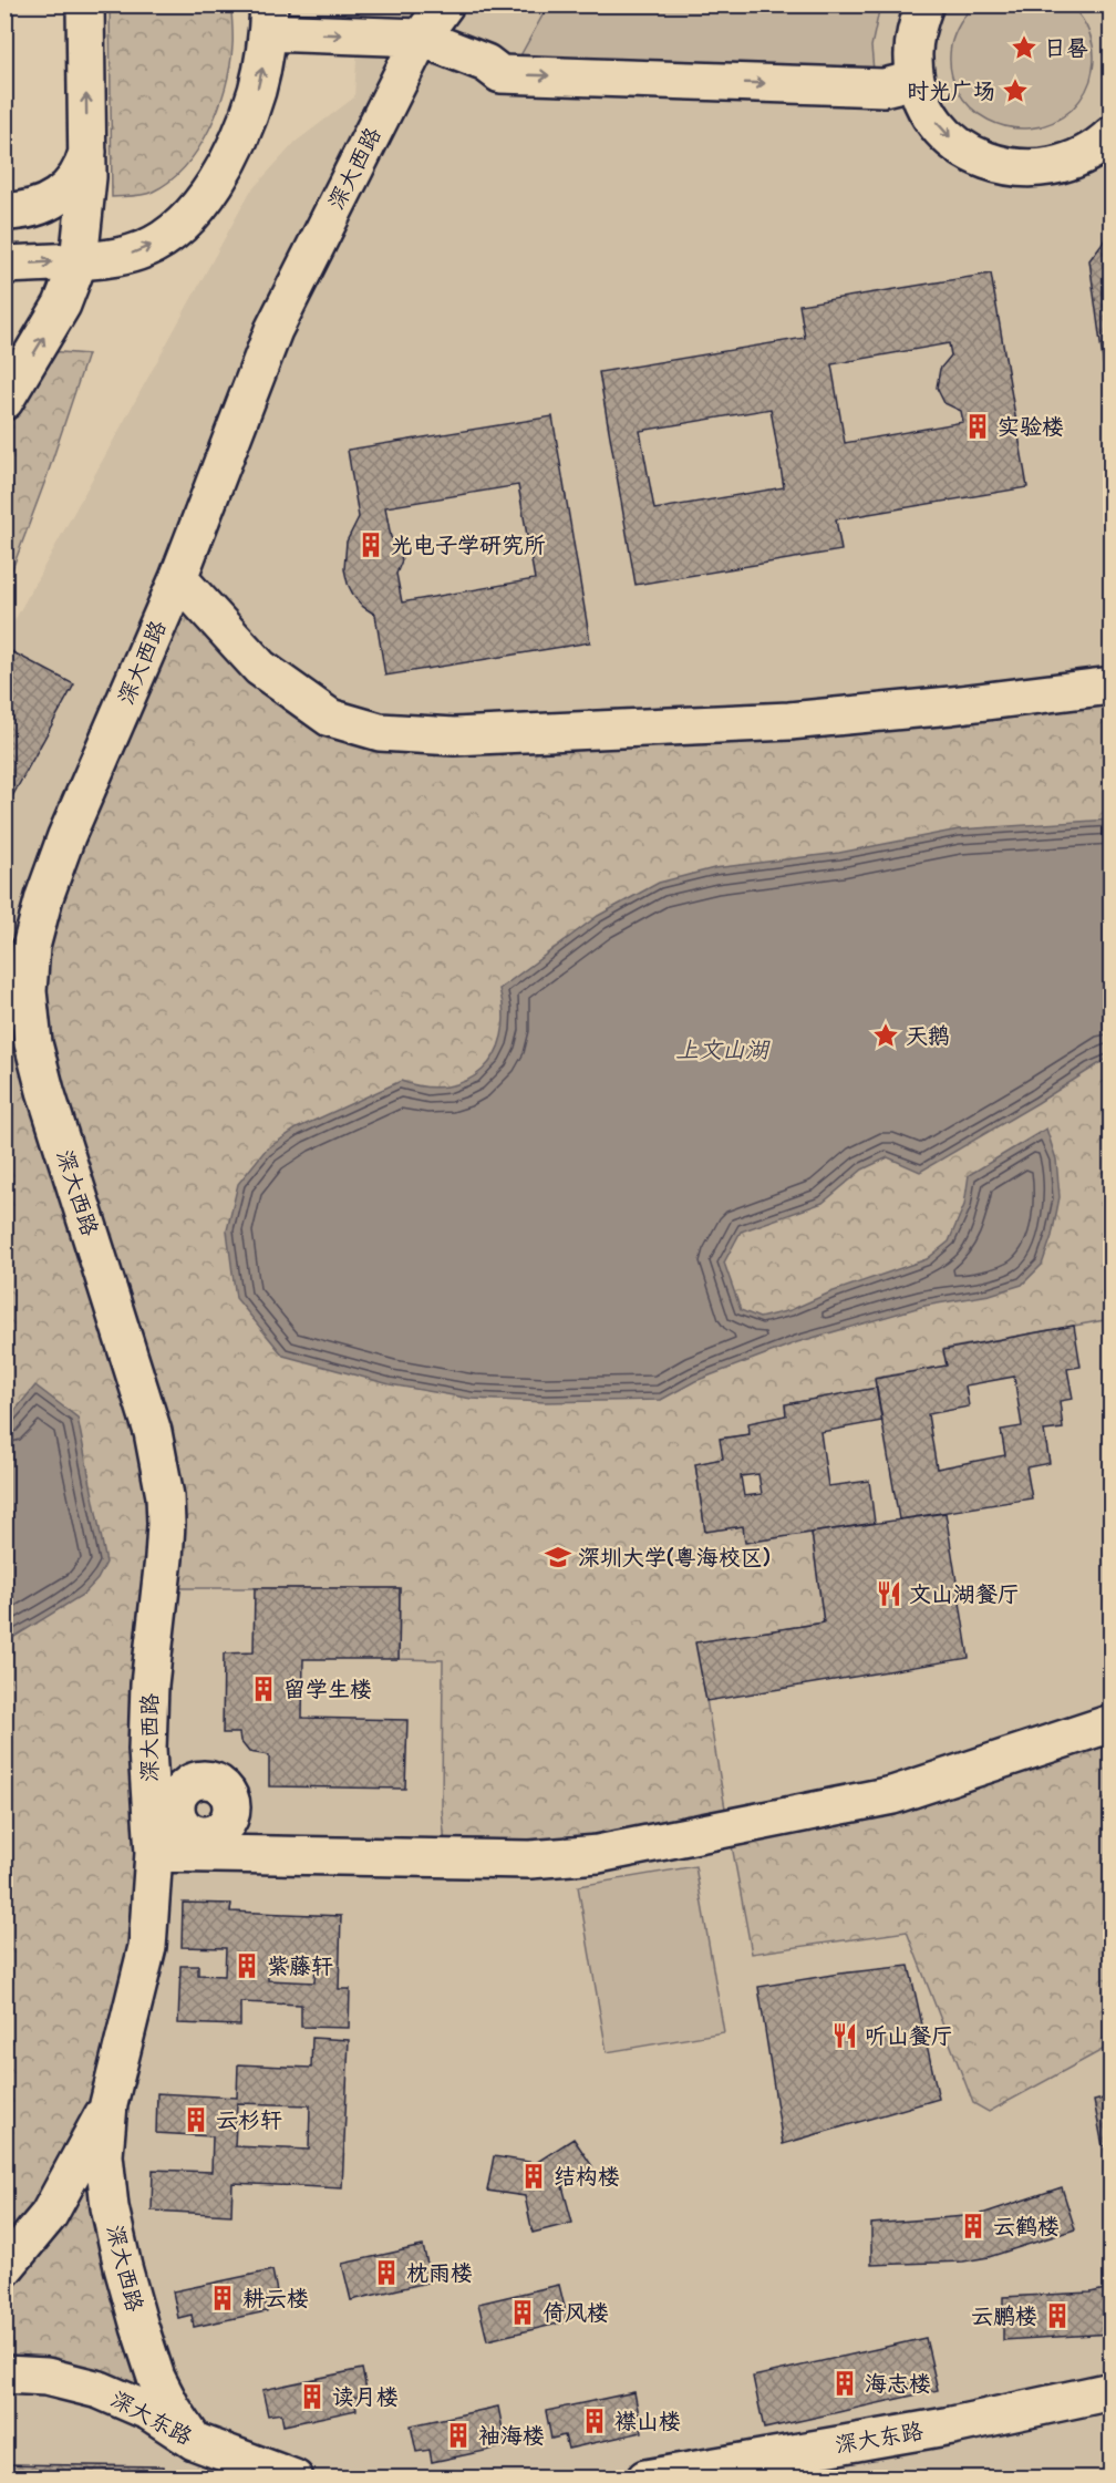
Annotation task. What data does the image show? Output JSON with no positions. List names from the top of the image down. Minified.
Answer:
{"streets":{"street":["深大西路","深大东路"]},"crossings":[["深大西路","深大东路"]],"water":["上文山湖"],"places":{"place":["日晷","时光广场","天鹅"],"building":["实验楼","光电子学研究所","留学生楼","紫藤轩","云杉轩","结构楼","云鹤楼","枕雨楼","耕云楼","倚风楼","云鹏楼","海志楼","读月楼","襟山楼","袖海楼"],"school or university":["深圳大学(粤海校区)"],"restaurant":["文山湖餐厅","听山餐厅"]}}
